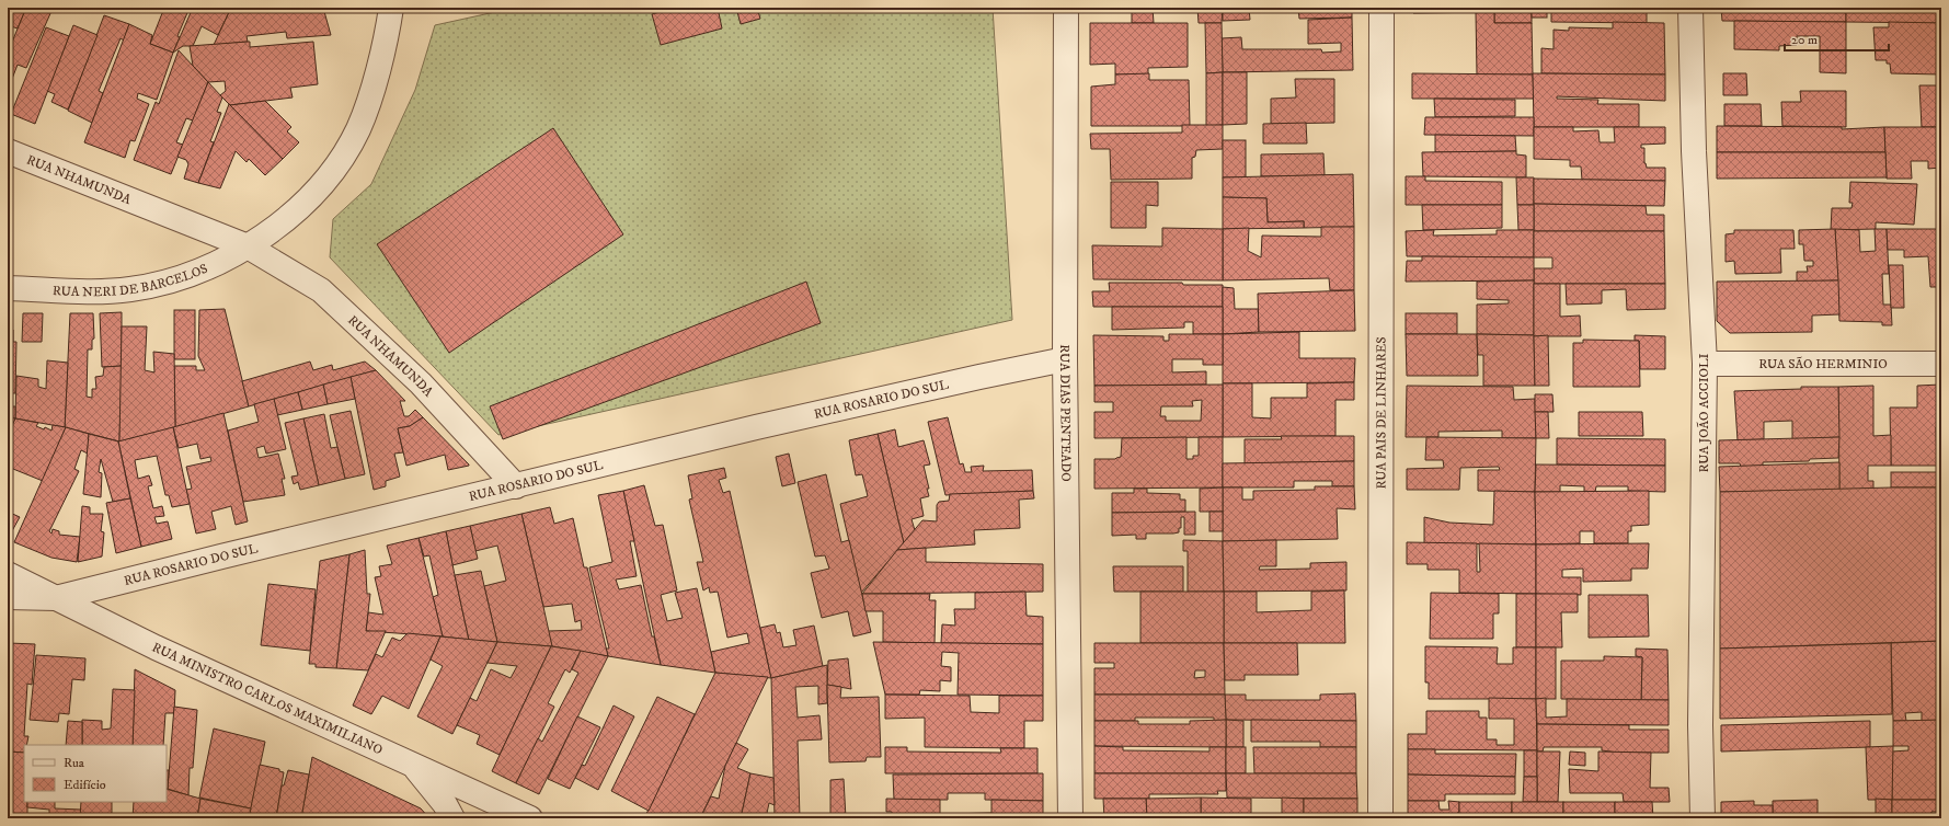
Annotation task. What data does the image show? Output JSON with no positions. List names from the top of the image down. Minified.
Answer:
{"streets":{"street":["RUA NHAMUNDA","RUA NERI DE BARCELOS","RUA SÃO HERMINIO","RUA ROSARIO DO SUL","RUA DIAS PENTEADO","RUA PAIS DE LINHARES","RUA JOÃO ACCIOLI","RUA MINISTRO CARLOS MAXIMILIANO"]},"crossings":[["RUA NHAMUNDA","RUA NERI DE BARCELOS"],["RUA NHAMUNDA","RUA ROSARIO DO SUL"],["RUA SÃO HERMINIO","RUA JOÃO ACCIOLI"],["RUA ROSARIO DO SUL","RUA DIAS PENTEADO"],["RUA ROSARIO DO SUL","RUA MINISTRO CARLOS MAXIMILIANO"]],"legend":["Rua","Edifício"],"scale_bar":"20 m"}
